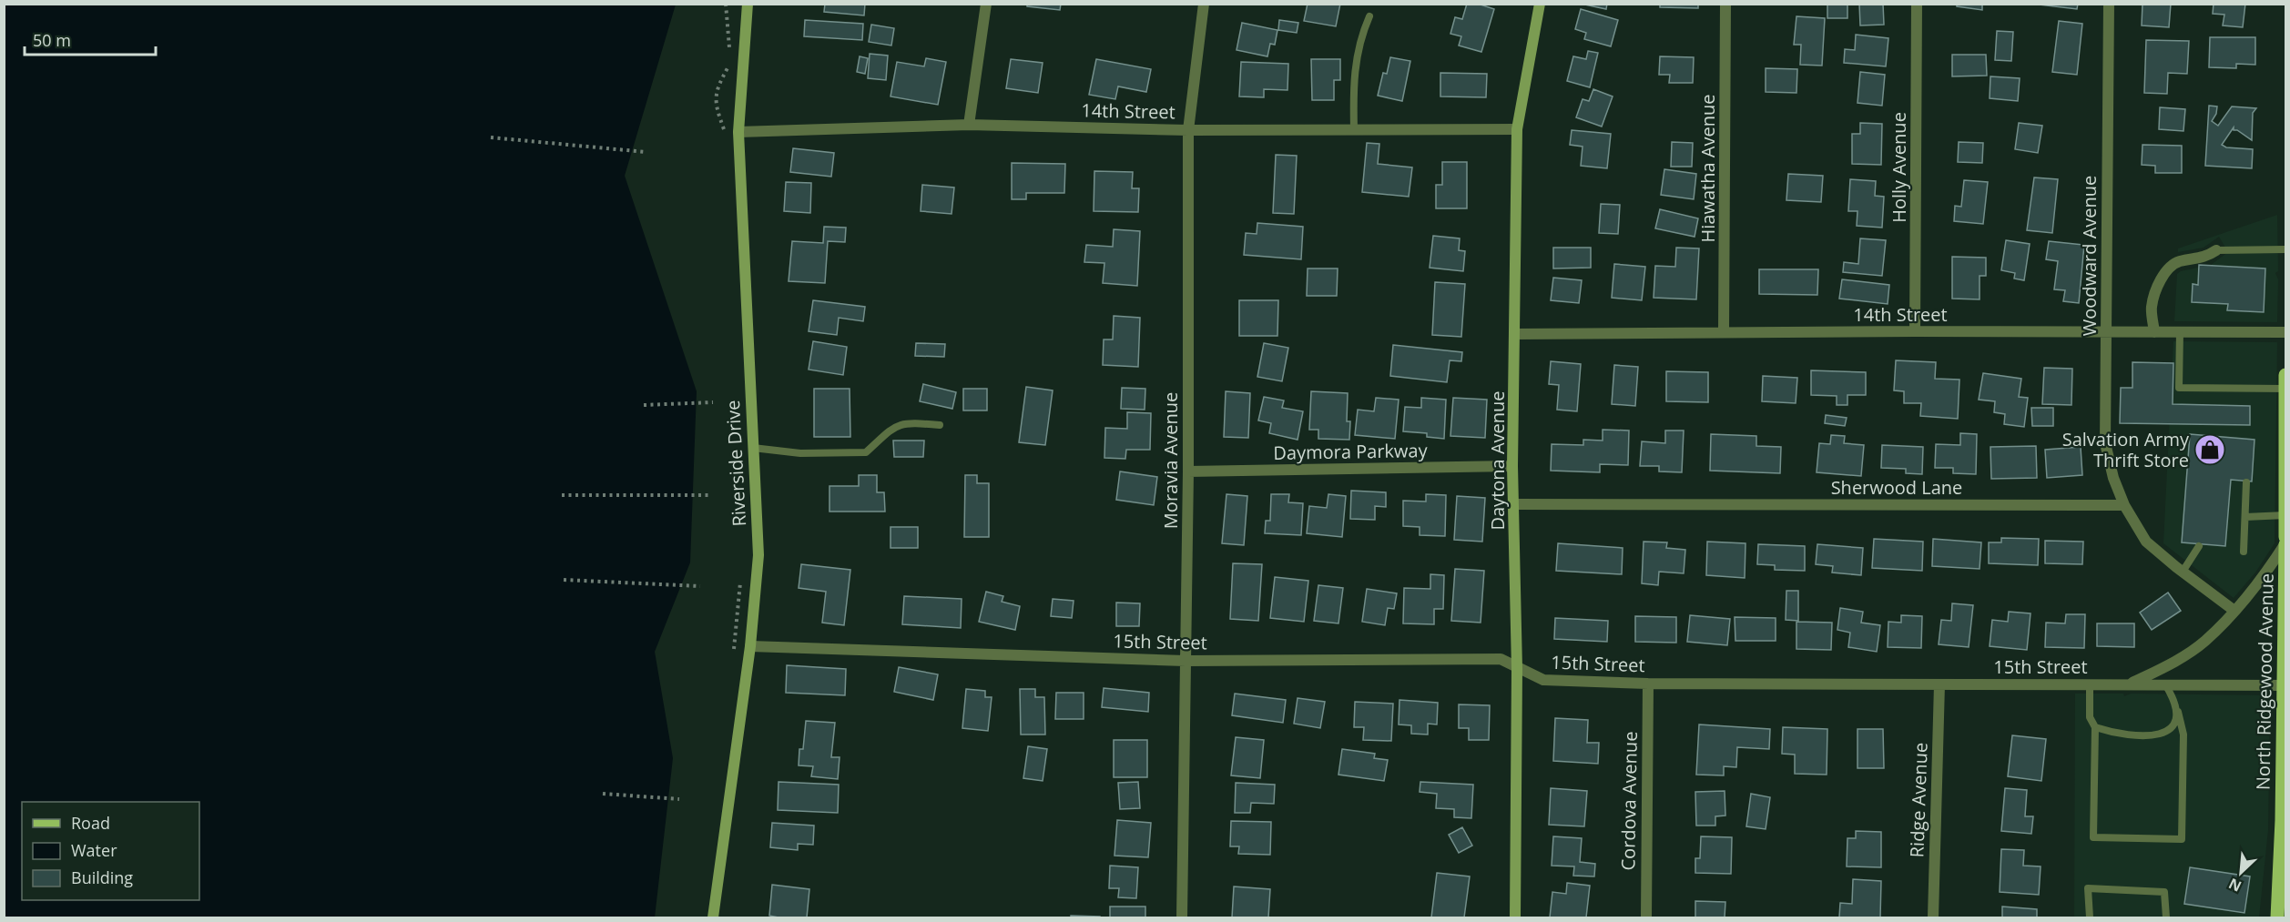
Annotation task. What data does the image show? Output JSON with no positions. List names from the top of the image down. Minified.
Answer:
{"streets":{"main road":["North Ridgewood Avenue"],"street":["14th Street","Holly Avenue","Hiawatha Avenue","Woodward Avenue","Daymora Parkway","Moravia Avenue","Daytona Avenue","Riverside Drive","Sherwood Lane","15th Street","Ridge Avenue","Cordova Avenue"]},"crossings":[["14th Street","Holly Avenue"],["14th Street","Hiawatha Avenue"],["14th Street","Woodward Avenue"],["14th Street","Moravia Avenue"],["14th Street","Daytona Avenue"],["14th Street","Riverside Drive"],["Woodward Avenue","Sherwood Lane"],["Daymora Parkway","Moravia Avenue"],["Daymora Parkway","Daytona Avenue"],["Moravia Avenue","15th Street"],["Daytona Avenue","Sherwood Lane"],["Daytona Avenue","15th Street"],["Riverside Drive","15th Street"],["15th Street","North Ridgewood Avenue"],["15th Street","Ridge Avenue"],["15th Street","Cordova Avenue"]],"places":{"shop":["Salvation Army Thrift Store"]},"legend":["Road","Water","Building"],"scale_bar":"50 m","north":"bottom left"}
